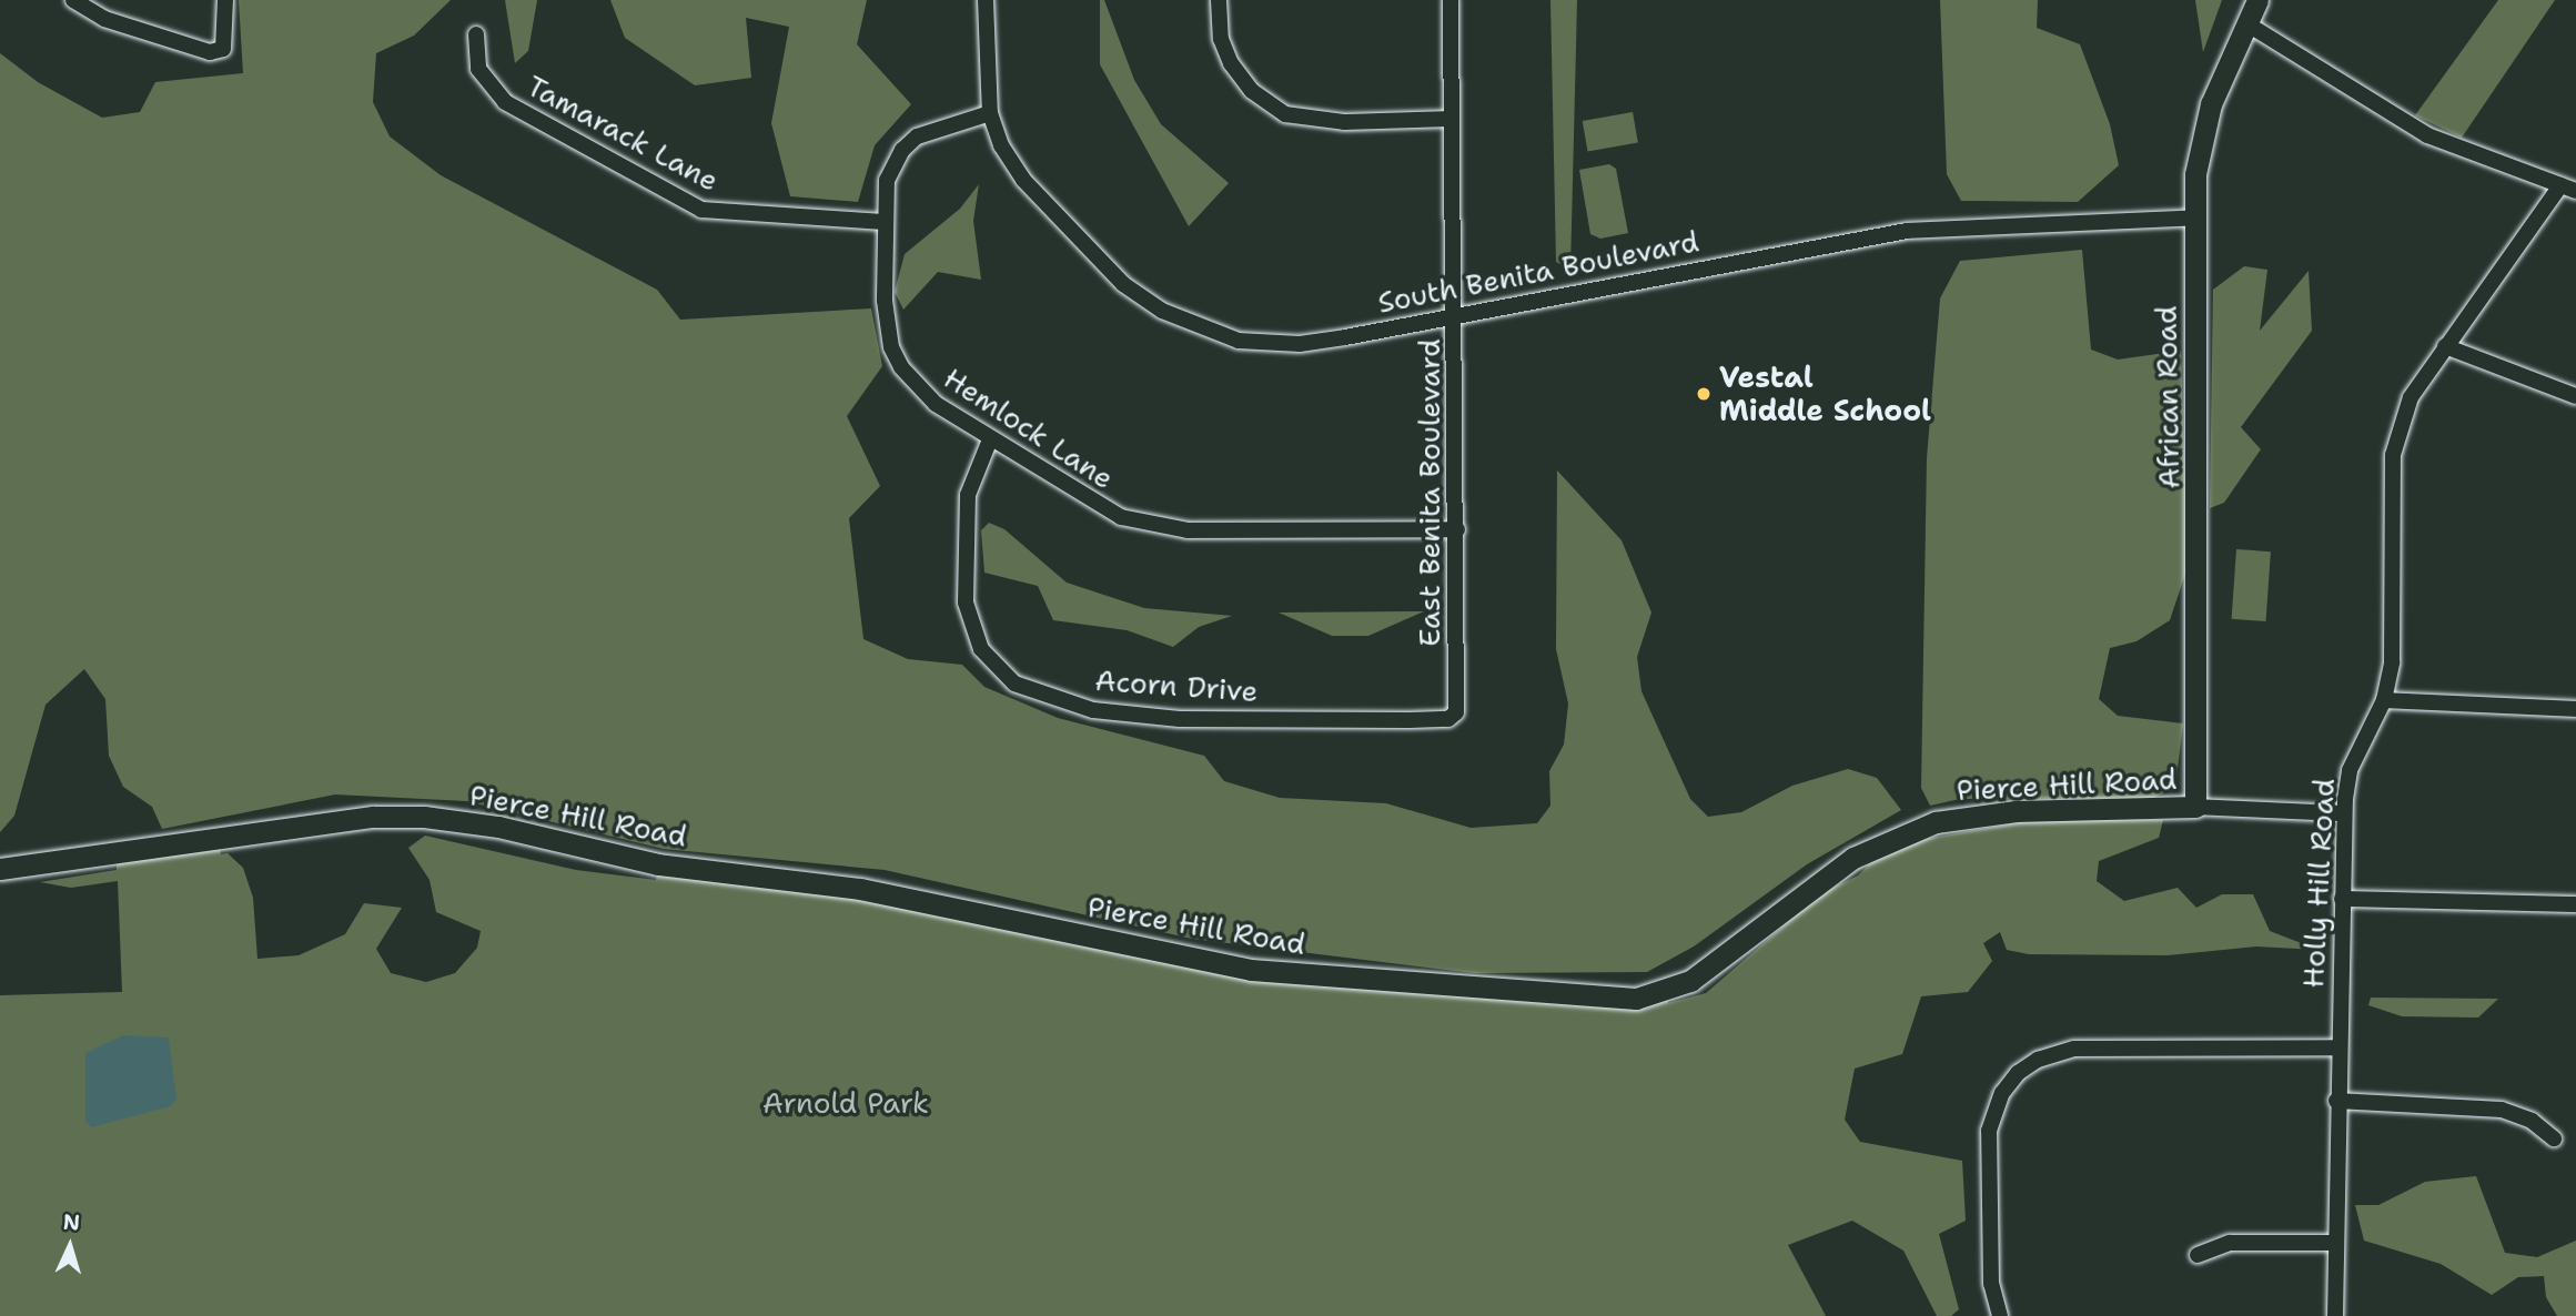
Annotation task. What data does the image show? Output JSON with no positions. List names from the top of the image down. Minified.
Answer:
{"streets":{"street":["Tamarack Lane","South Benita Boulevard","African Road","Hemlock Lane","East Benita Boulevard","Acorn Drive","Pierce Hill Road","Holly Hill Road"]},"crossings":[["Tamarack Lane","Hemlock Lane"],["South Benita Boulevard","African Road"],["South Benita Boulevard","Hemlock Lane"],["South Benita Boulevard","East Benita Boulevard"],["African Road","Pierce Hill Road"],["Hemlock Lane","East Benita Boulevard"],["Hemlock Lane","Acorn Drive"],["East Benita Boulevard","Acorn Drive"],["Pierce Hill Road","Holly Hill Road"]],"parks":["Arnold Park"],"places":["Vestal Middle School"],"north":"top"}
